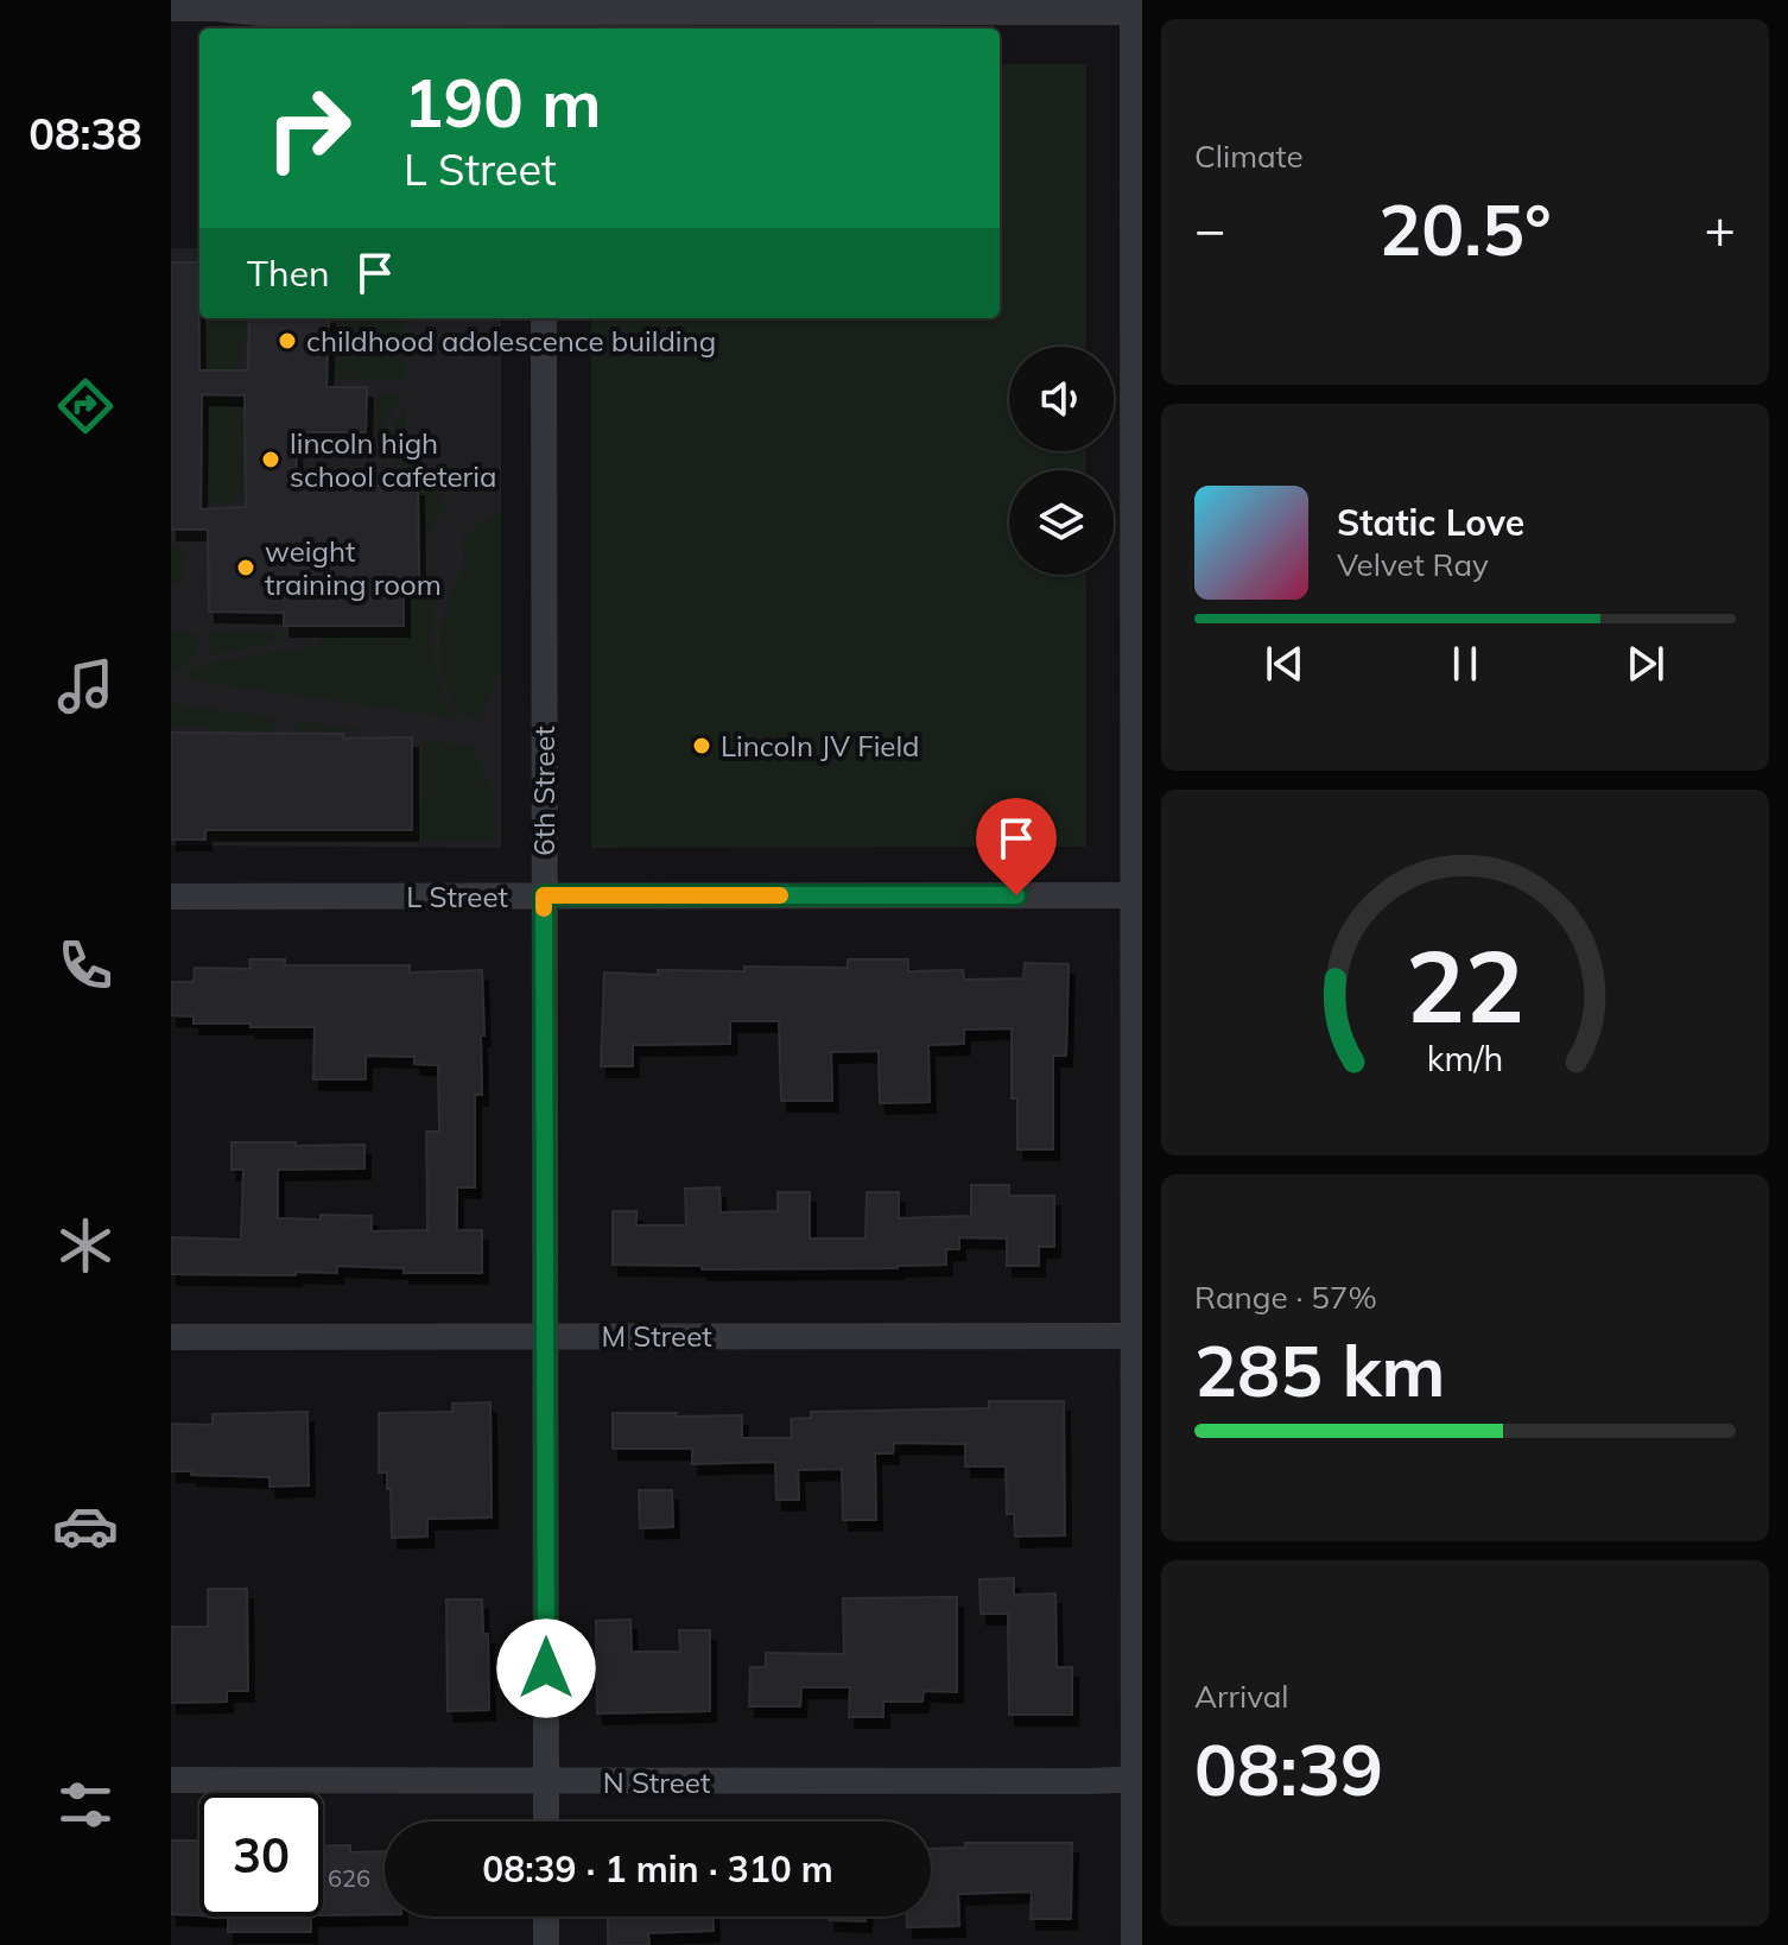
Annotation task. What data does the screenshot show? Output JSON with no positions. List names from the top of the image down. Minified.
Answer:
{"streets":{"street":["6th Street","L Street","M Street","N Street"]},"crossings":[["6th Street","L Street"],["6th Street","M Street"],["6th Street","N Street"]],"places":["childhood adolescence building","lincoln high school cafeteria","weight training room","Lincoln JV Field"],"house_numbers":["626"],"page":{"tabs":"08:38","tile":["Climate",["Range · 57%","285 km"],["Arrival","08:39"]],"turn":["190 m","L Street"],"heat":["−","20.5°","+"],"then":"Then","song":["Static Love","Velvet Ray"],"limit":"30","trip":"08:39 · 1 min · 310 m","gauge":["22","km/h"]}}
